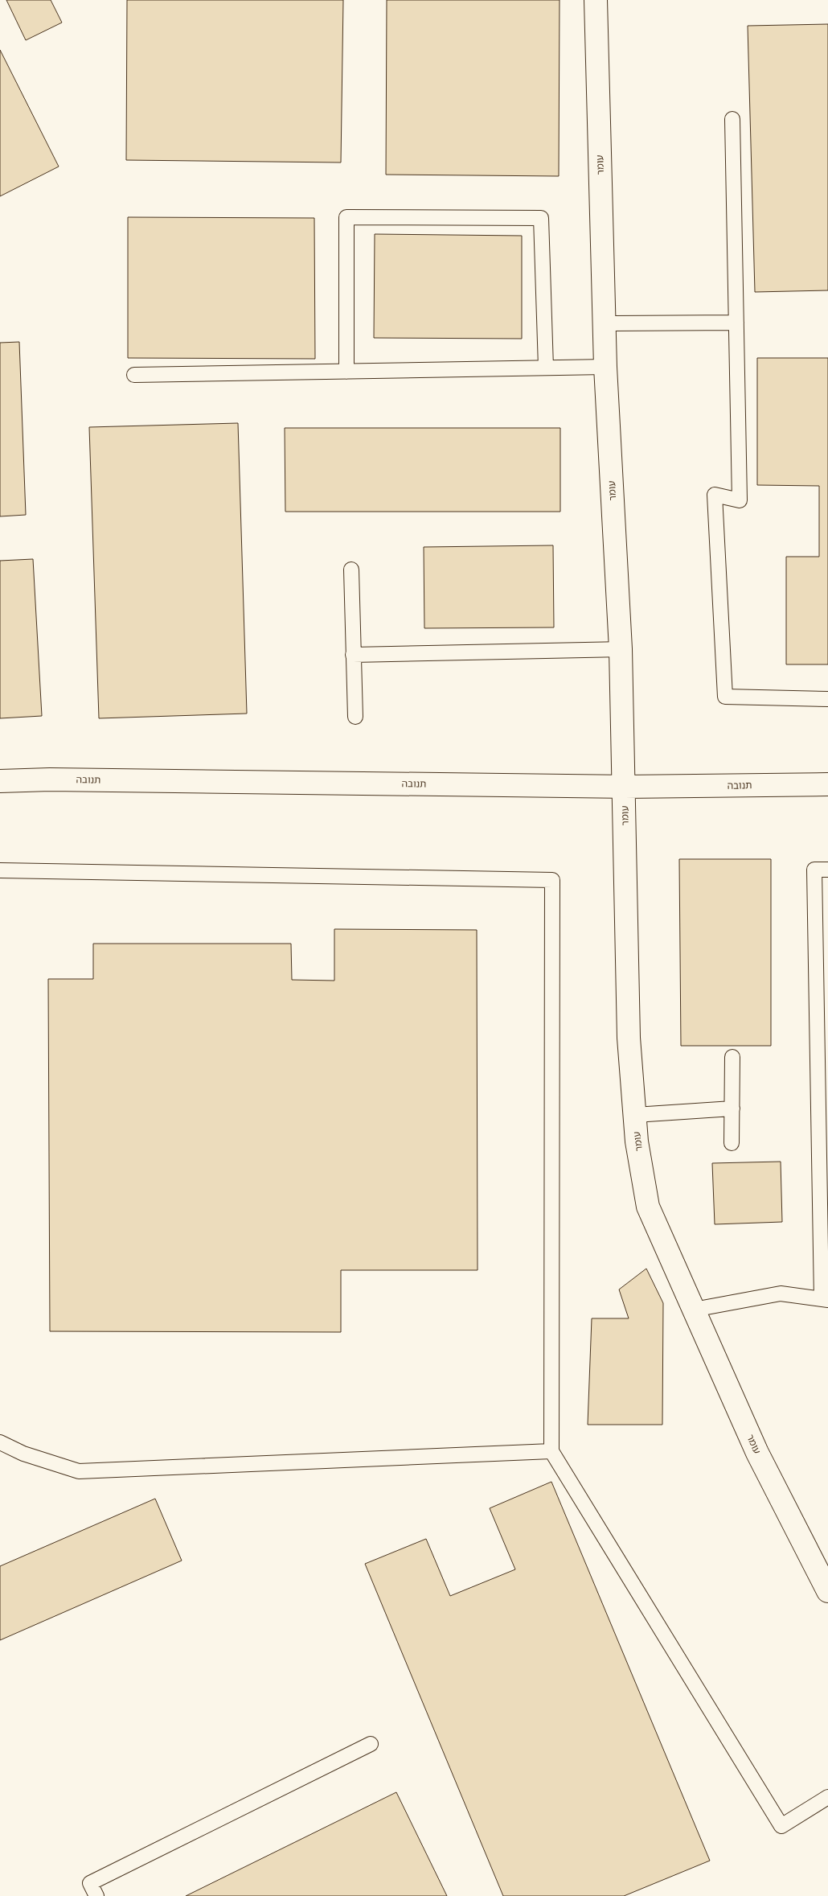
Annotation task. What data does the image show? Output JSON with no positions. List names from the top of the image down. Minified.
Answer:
{"streets":{"street":["עומר","תנובה"]},"crossings":[["עומר","תנובה"]]}
